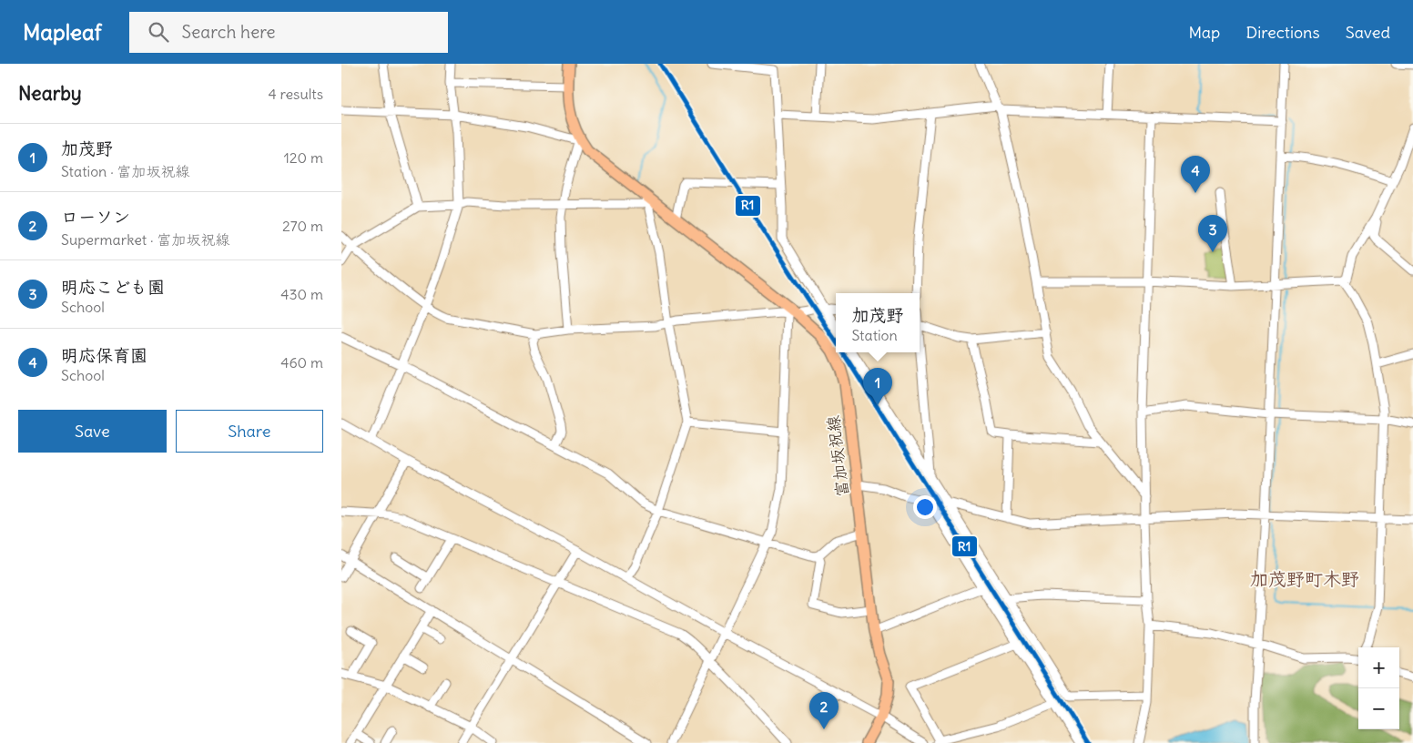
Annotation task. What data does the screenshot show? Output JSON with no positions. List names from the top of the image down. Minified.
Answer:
{"streets":{"main road":["富加坂祝線"]},"districts":["加茂野町木野"],"lines":["transit line R1"],"page":{"header":"Mapleaf","search":"Search here","nav":["Map","Directions","Saved"],"heading":["Nearby","4 results"],"list":[{"mark":"1","name":"加茂野","note":"Station · 富加坂祝線","value":"120 m"},{"mark":"2","name":"ローソン","note":"Supermarket · 富加坂祝線","value":"270 m"},{"mark":"3","name":"明応こども園","note":"School","value":"430 m"},{"mark":"4","name":"明応保育園","note":"School","value":"460 m"}],"pins":["4","3","1","2"],"popup":["加茂野","Station"],"buttons":["Save","Share"],"map_buttons":["+","−"]}}
